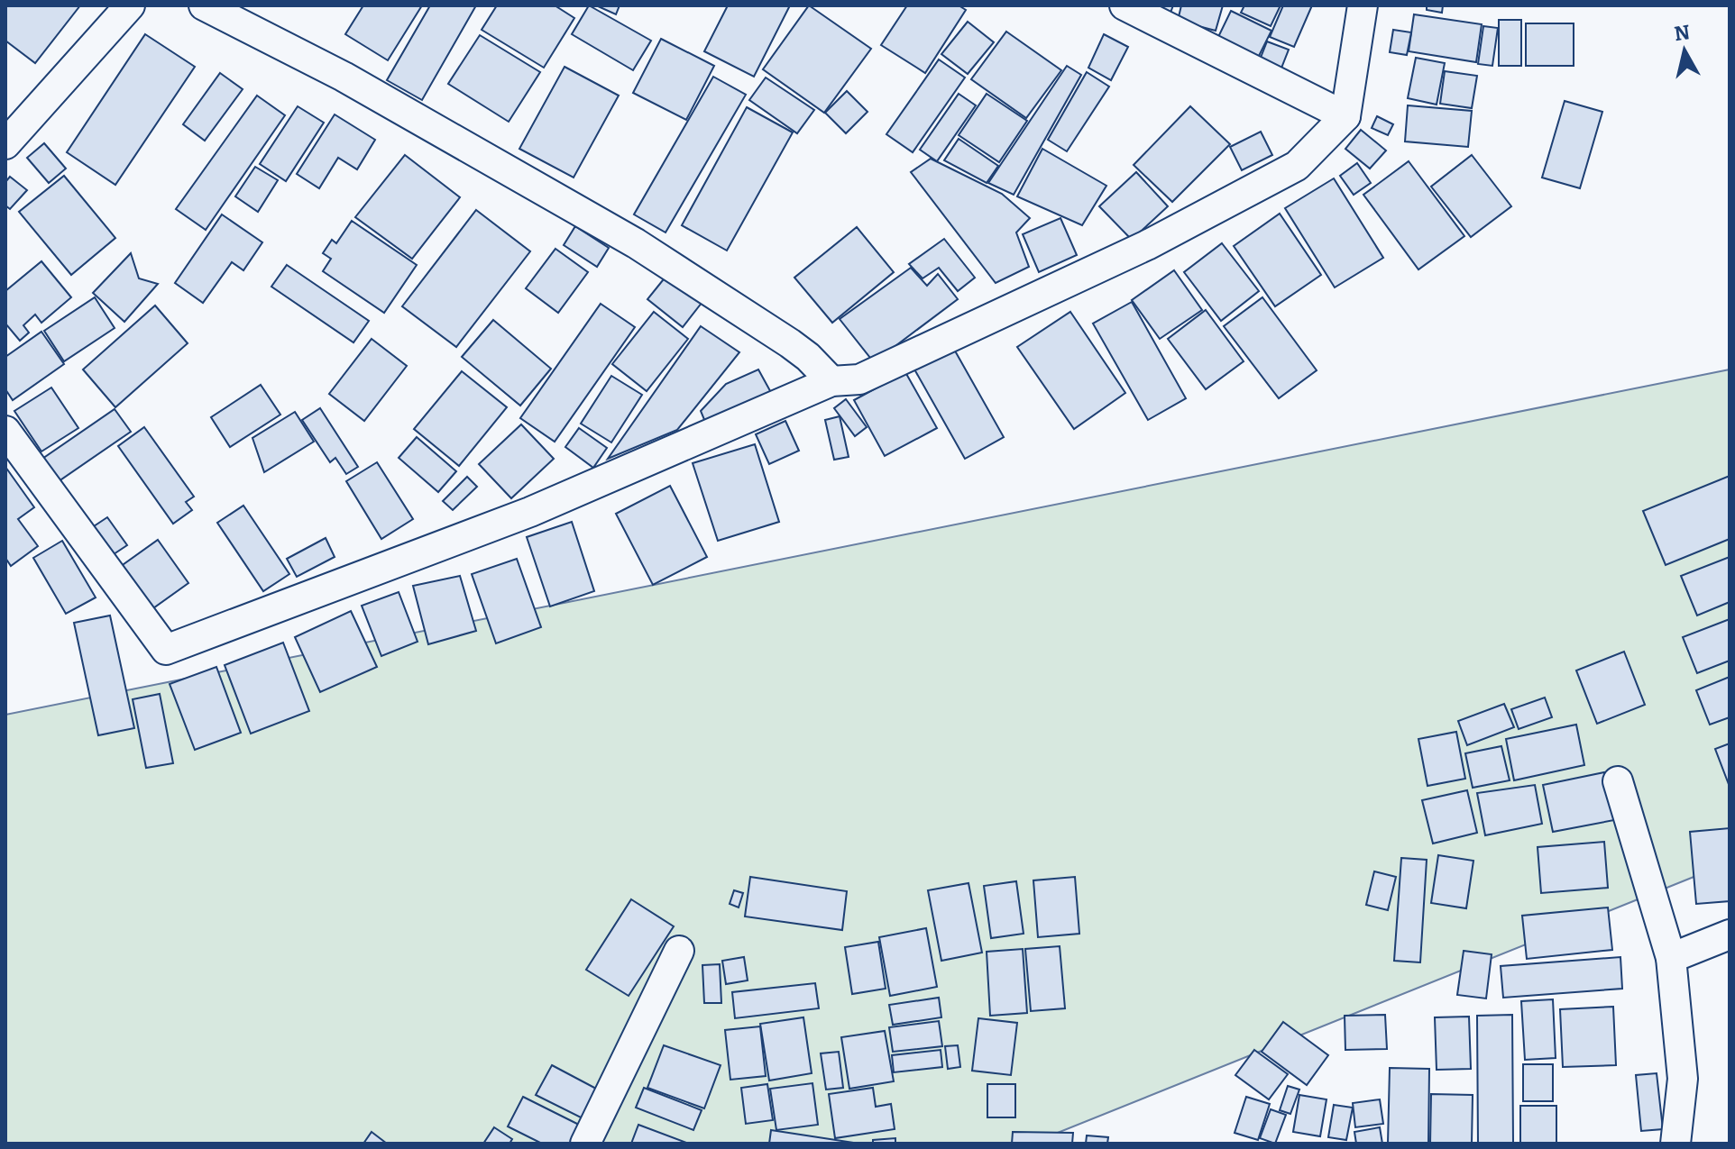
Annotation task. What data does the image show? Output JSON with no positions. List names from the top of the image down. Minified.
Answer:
{"north":"top"}
